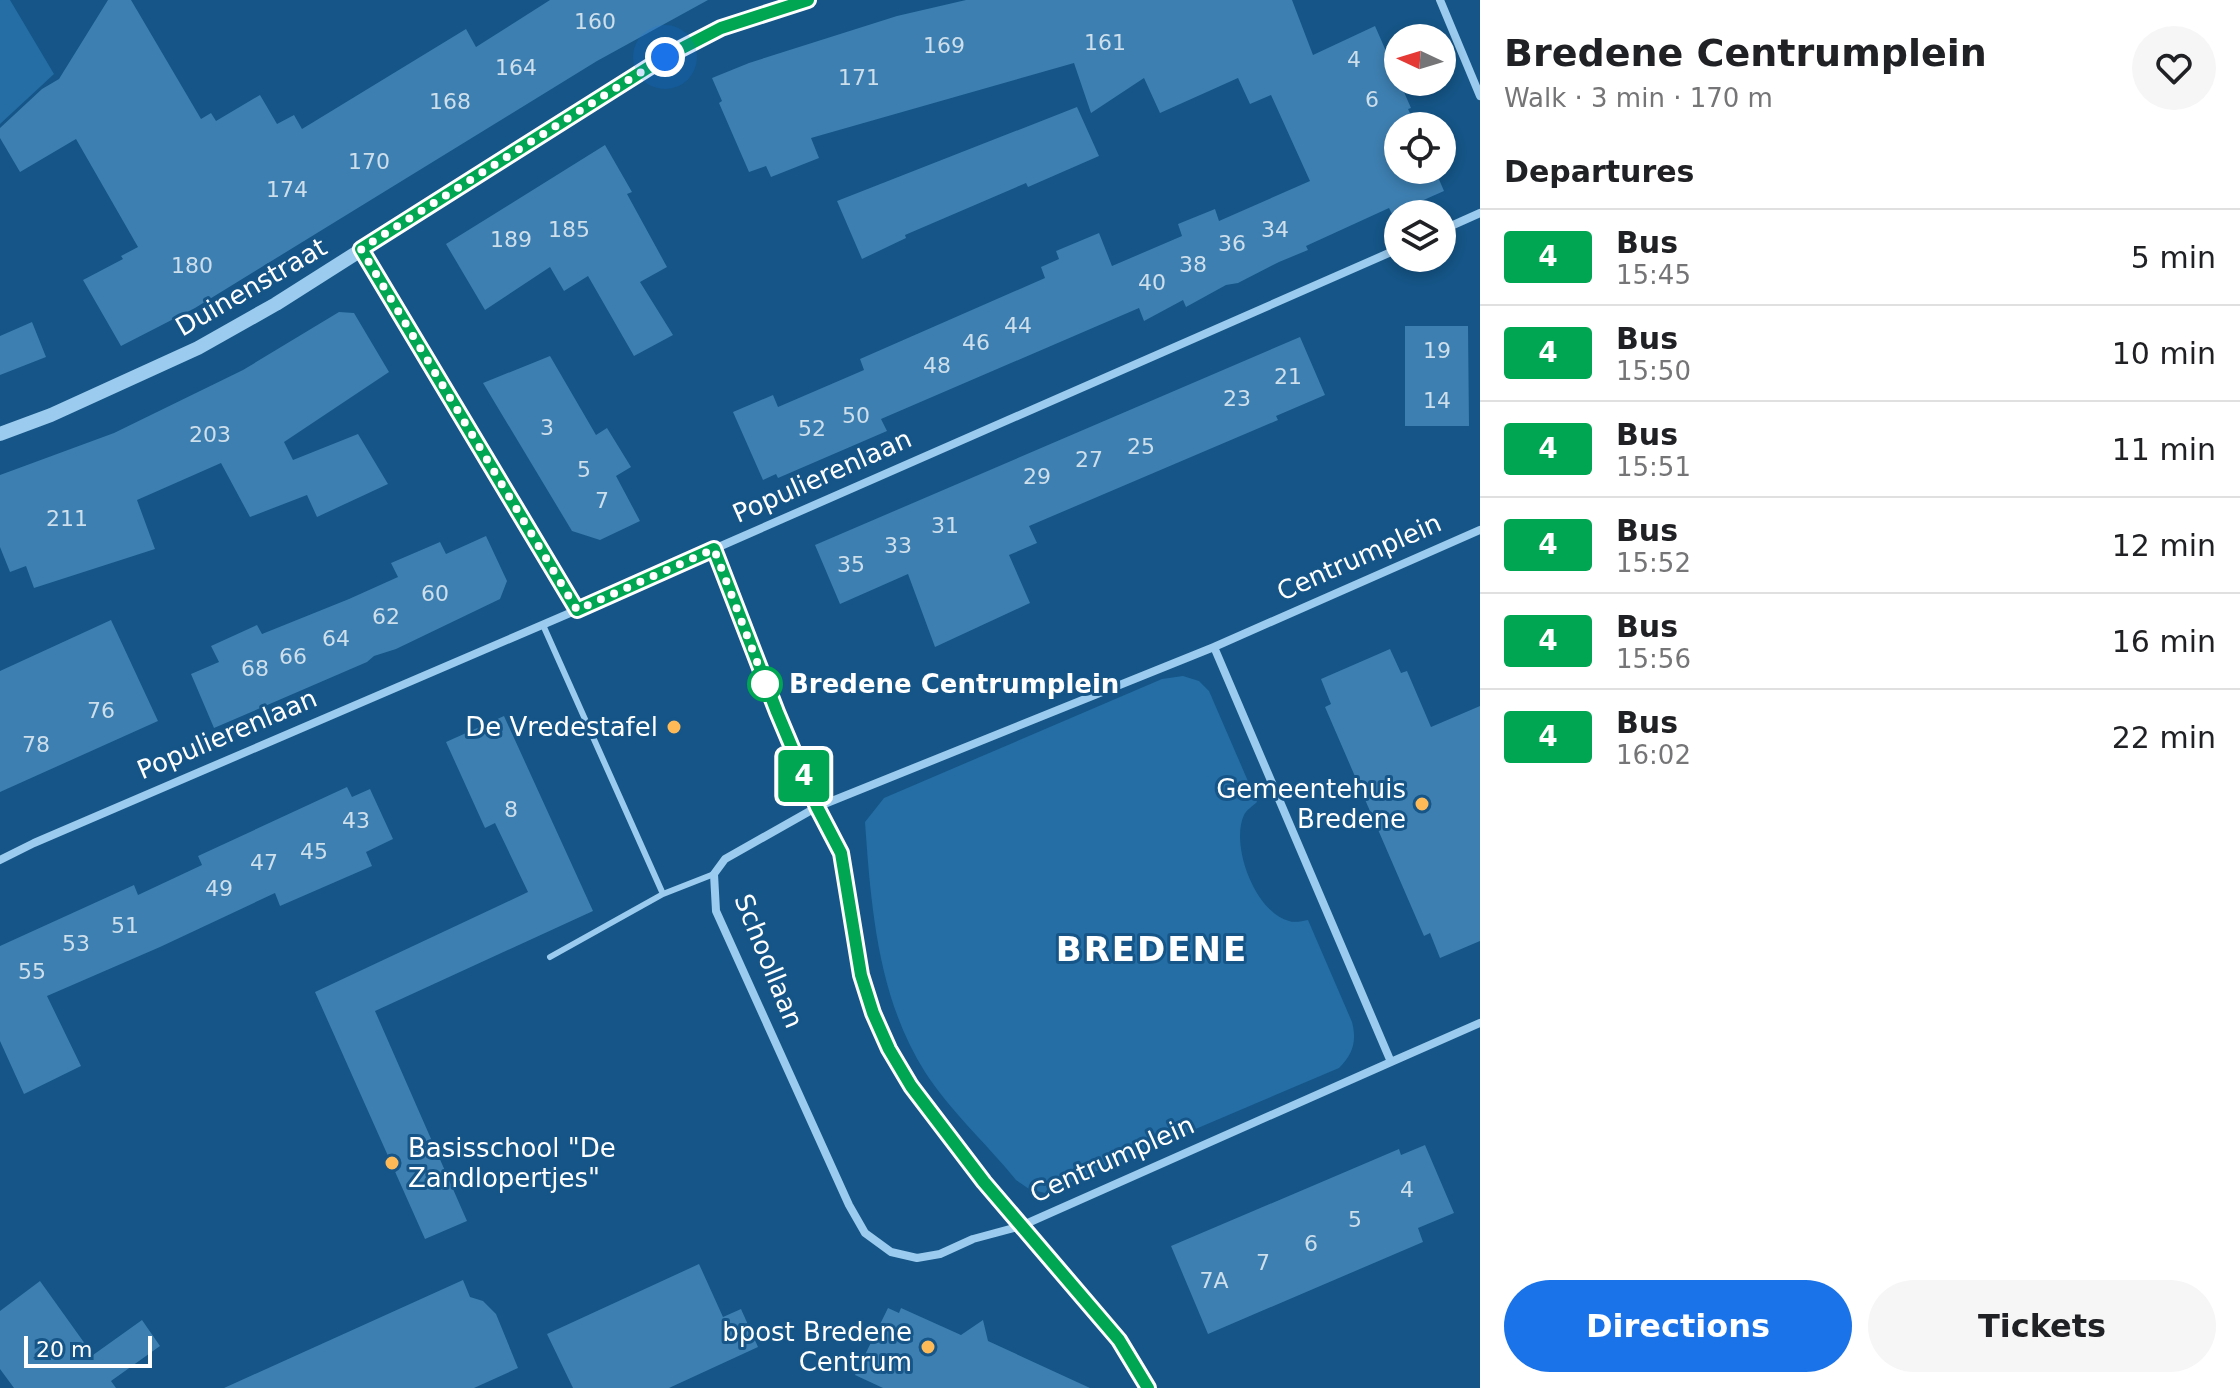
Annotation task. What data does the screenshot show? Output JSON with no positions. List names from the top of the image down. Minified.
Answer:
{"streets":{"street":["Duinenstraat","Populierenlaan","Centrumplein","Schoollaan"]},"crossings":[["Centrumplein","Schoollaan"]],"districts":["BREDENE"],"places":["Bredene Centrumplein","De Vredestafel","Gemeentehuis Bredene","Basisschool \"De Zandlopertjes\"","bpost Bredene Centrum"],"lines":["bus line 4"],"house_numbers":["160","161","169","4","164","171","6","168","170","174","185","34","189","36","38","180","40","44","46","19","48","21","23","14","50","3","52","203","25","27","5","29","7","211","31","33","35","60","62","64","66","68","76","78","8","43","45","47","49","51","53","55","4","5","6","7","7A"],"scale_bar":"20 m","north":"left","page":{"on_map":"4","heading":[["Bredene Centrumplein","Walk · 3 min · 170 m"],"Departures"],"list":[{"mark":"4","name":"Bus","note":"15:45","value":"5 min"},{"mark":"4","name":"Bus","note":"15:50","value":"10 min"},{"mark":"4","name":"Bus","note":"15:51","value":"11 min"},{"mark":"4","name":"Bus","note":"15:52","value":"12 min"},{"mark":"4","name":"Bus","note":"15:56","value":"16 min"},{"mark":"4","name":"Bus","note":"16:02","value":"22 min"}],"buttons":["Directions","Tickets"],"scale":"20 m"}}
